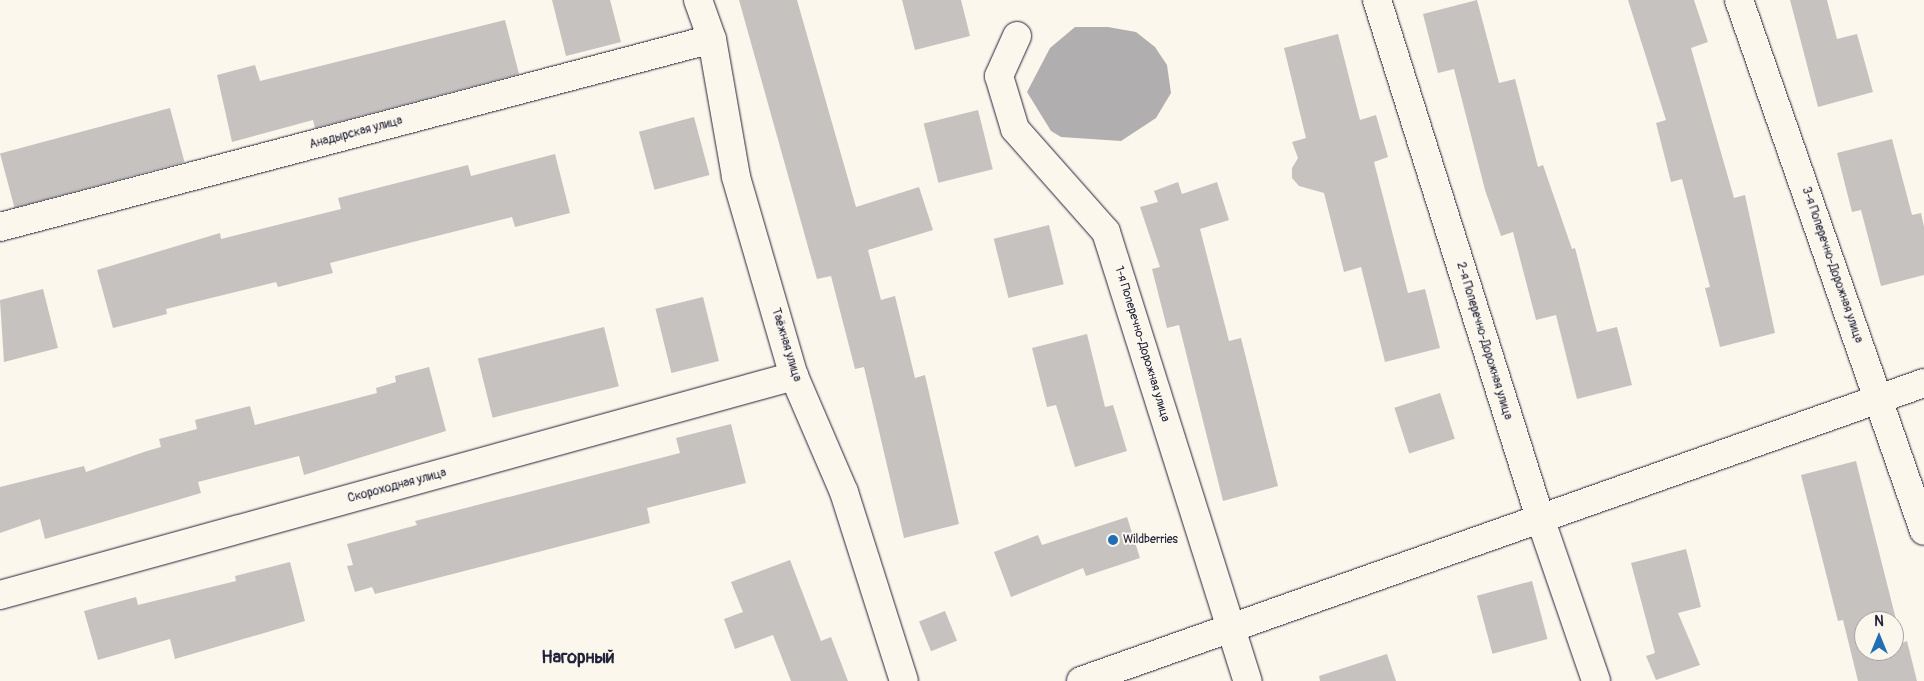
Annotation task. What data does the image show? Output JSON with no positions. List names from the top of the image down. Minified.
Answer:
{"streets":{"street":["Анадырская улица","3-я Поперечно-Дорожная улица","2-я Поперечно-Дорожная улица","1-я Поперечно-Дорожная улица","Таёжная улица","Скороходная улица"]},"crossings":[["Анадырская улица","Таёжная улица"],["Таёжная улица","Скороходная улица"]],"districts":["Нагорный"],"places":["Wildberries"],"north":"top"}
